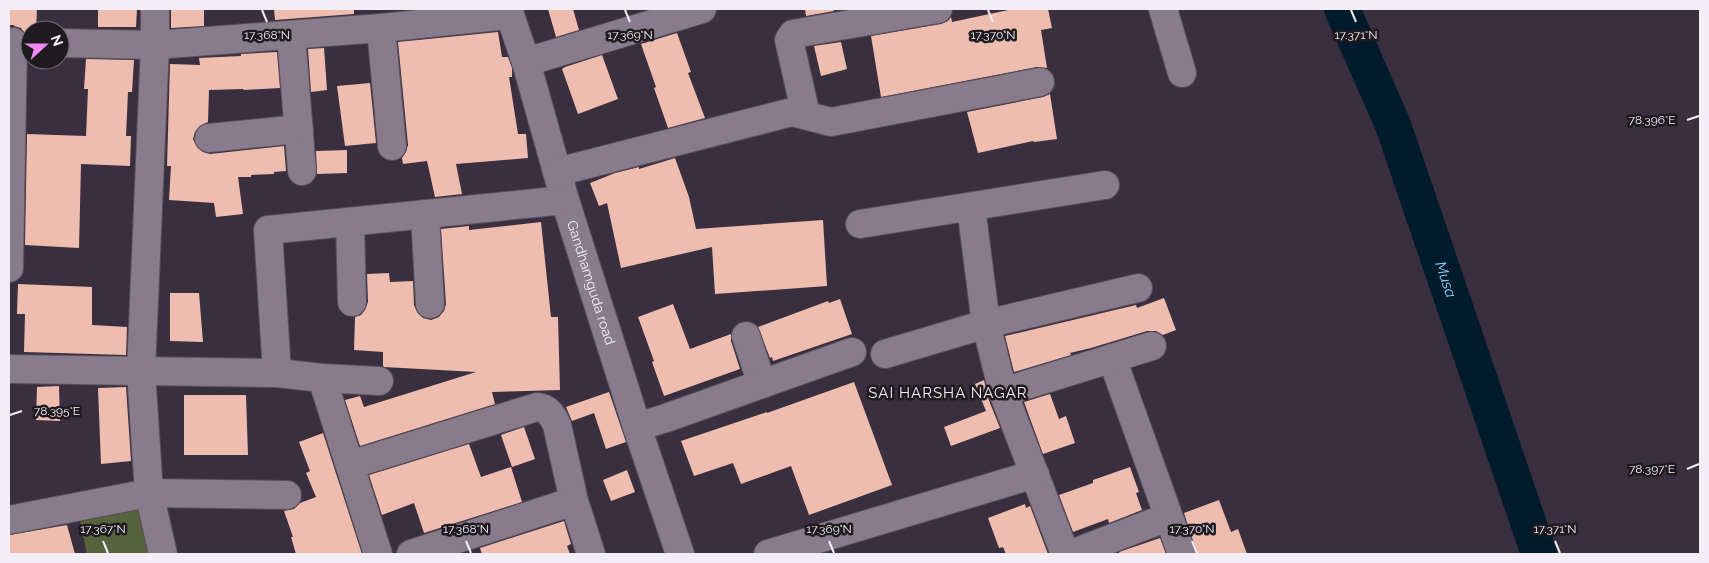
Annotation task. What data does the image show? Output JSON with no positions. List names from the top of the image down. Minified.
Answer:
{"streets":{"street":["Gandhamguda road"]},"districts":["SAI HARSHA NAGAR"],"water":["Musa"],"north":"right","coordinates":["17.369°N","17.370°N","17.371°N","17.368°N","78.396°E","78.395°E","78.397°E","17.367°N"]}
